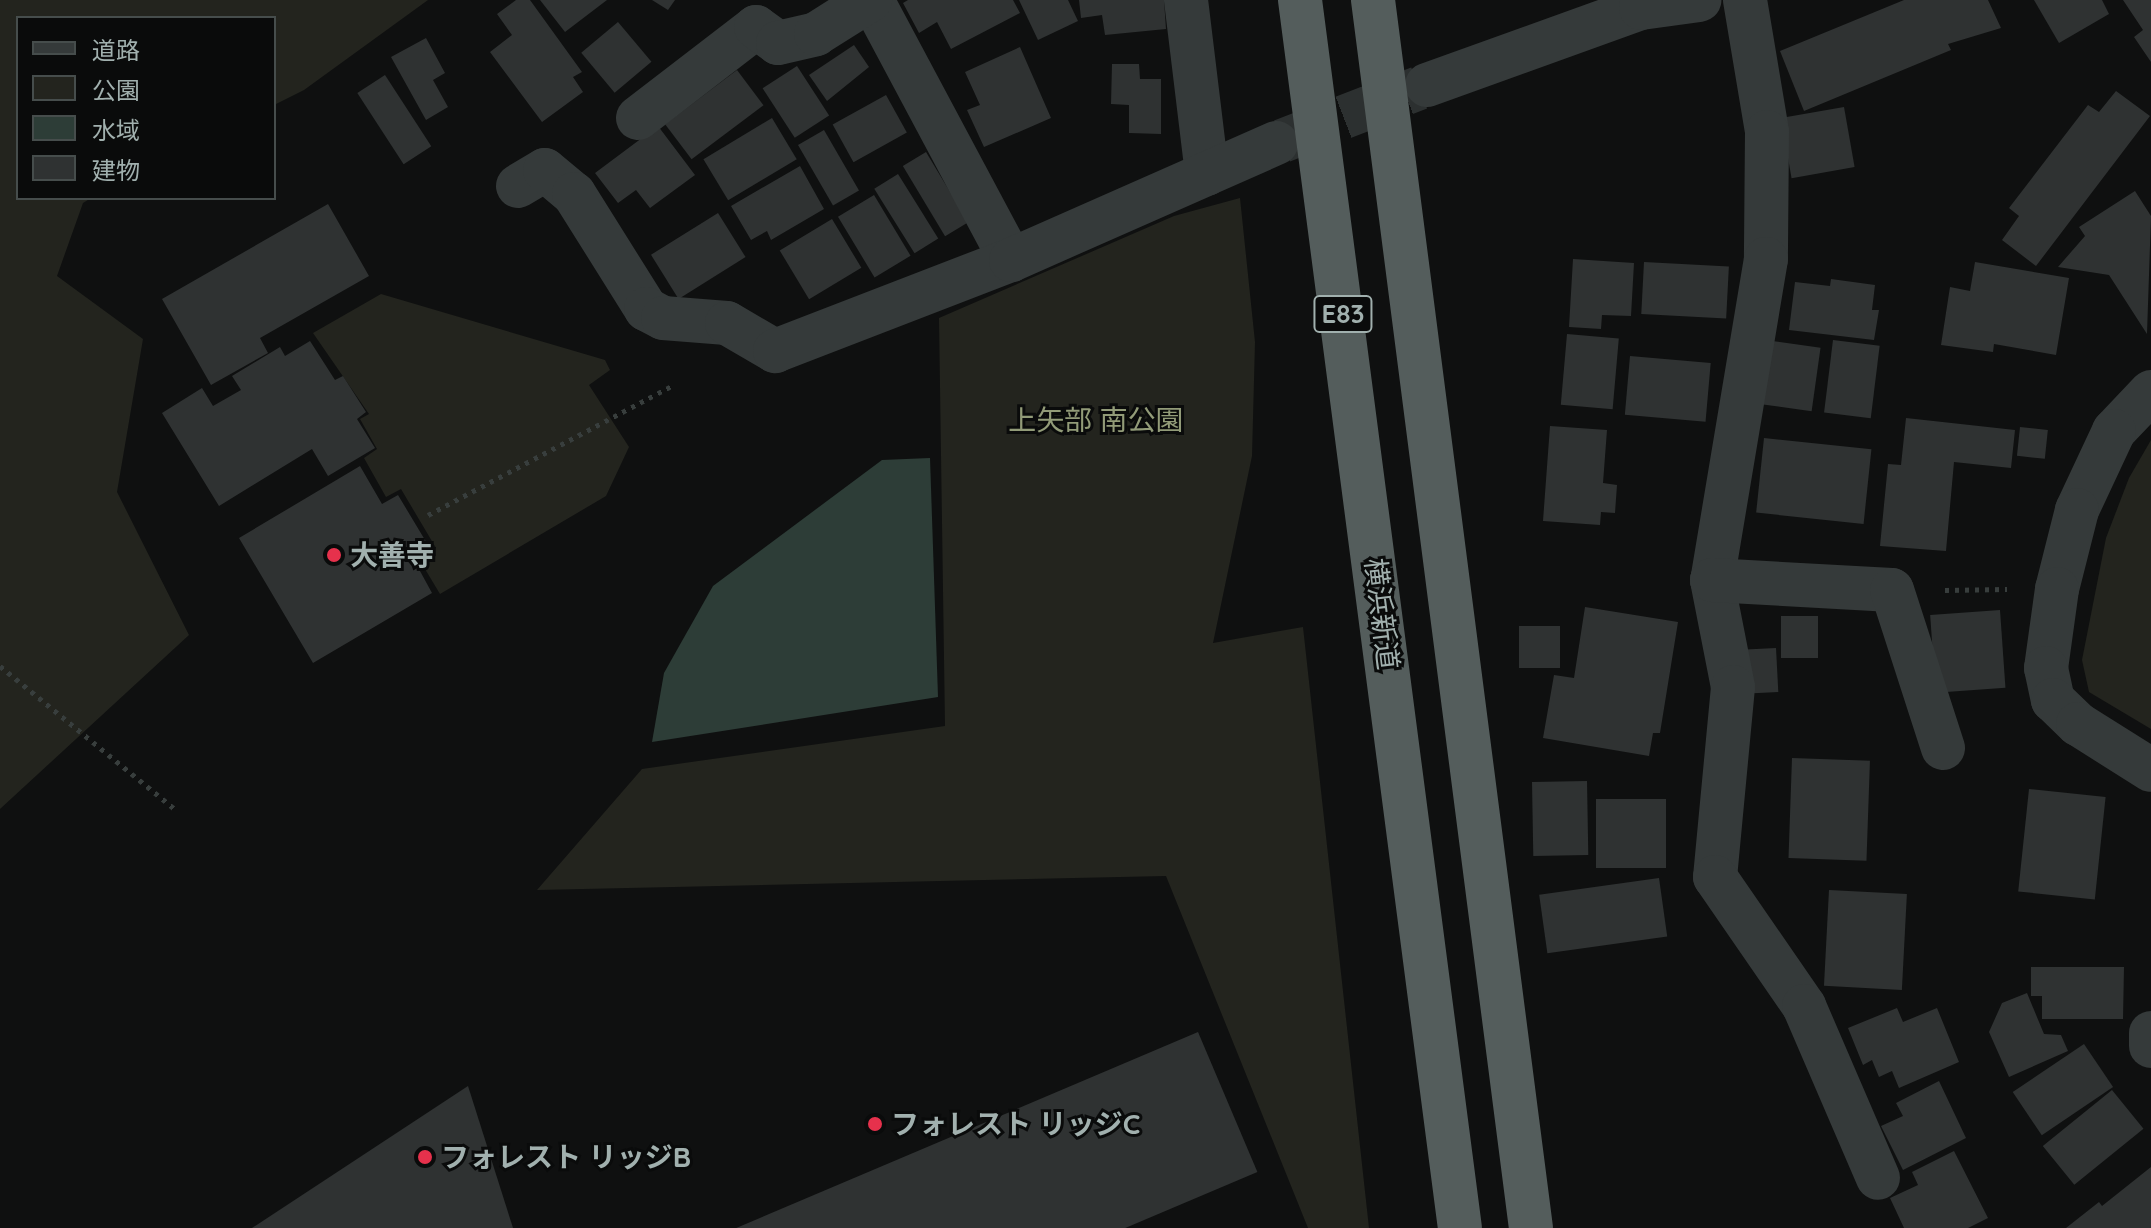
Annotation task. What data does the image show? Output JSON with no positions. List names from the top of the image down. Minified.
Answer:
{"streets":{"highway":["E83","横浜新道"]},"parks":["上矢部 南公園"],"places":["大善寺","フォレスト リッジC","フォレスト リッジB"],"legend":["道路","公園","水域","建物"]}
